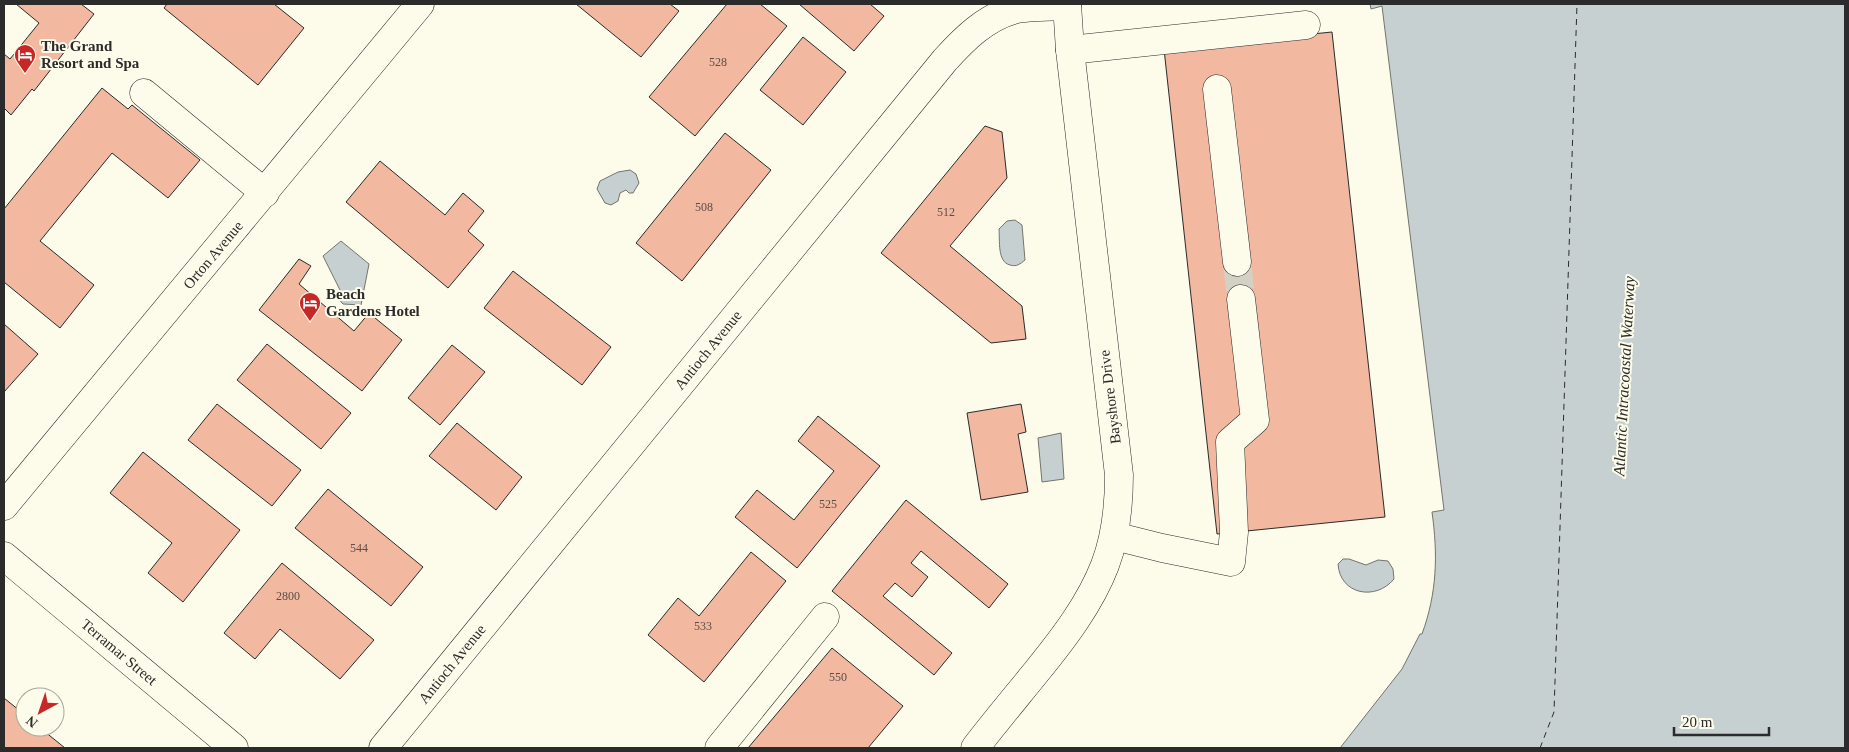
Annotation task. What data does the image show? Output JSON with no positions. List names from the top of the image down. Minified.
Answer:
{"streets":{"street":["Orton Avenue","Antioch Avenue","Bayshore Drive","Terramar Street"]},"crossings":[["Antioch Avenue","Bayshore Drive"]],"water":["Atlantic Intracoastal Waterway"],"places":{"hotel":["The Grand Resort and Spa","Beach Gardens Hotel"]},"house_numbers":["528","508","512","525","544","2800","533","550"],"scale_bar":"20 m","north":"bottom left"}
